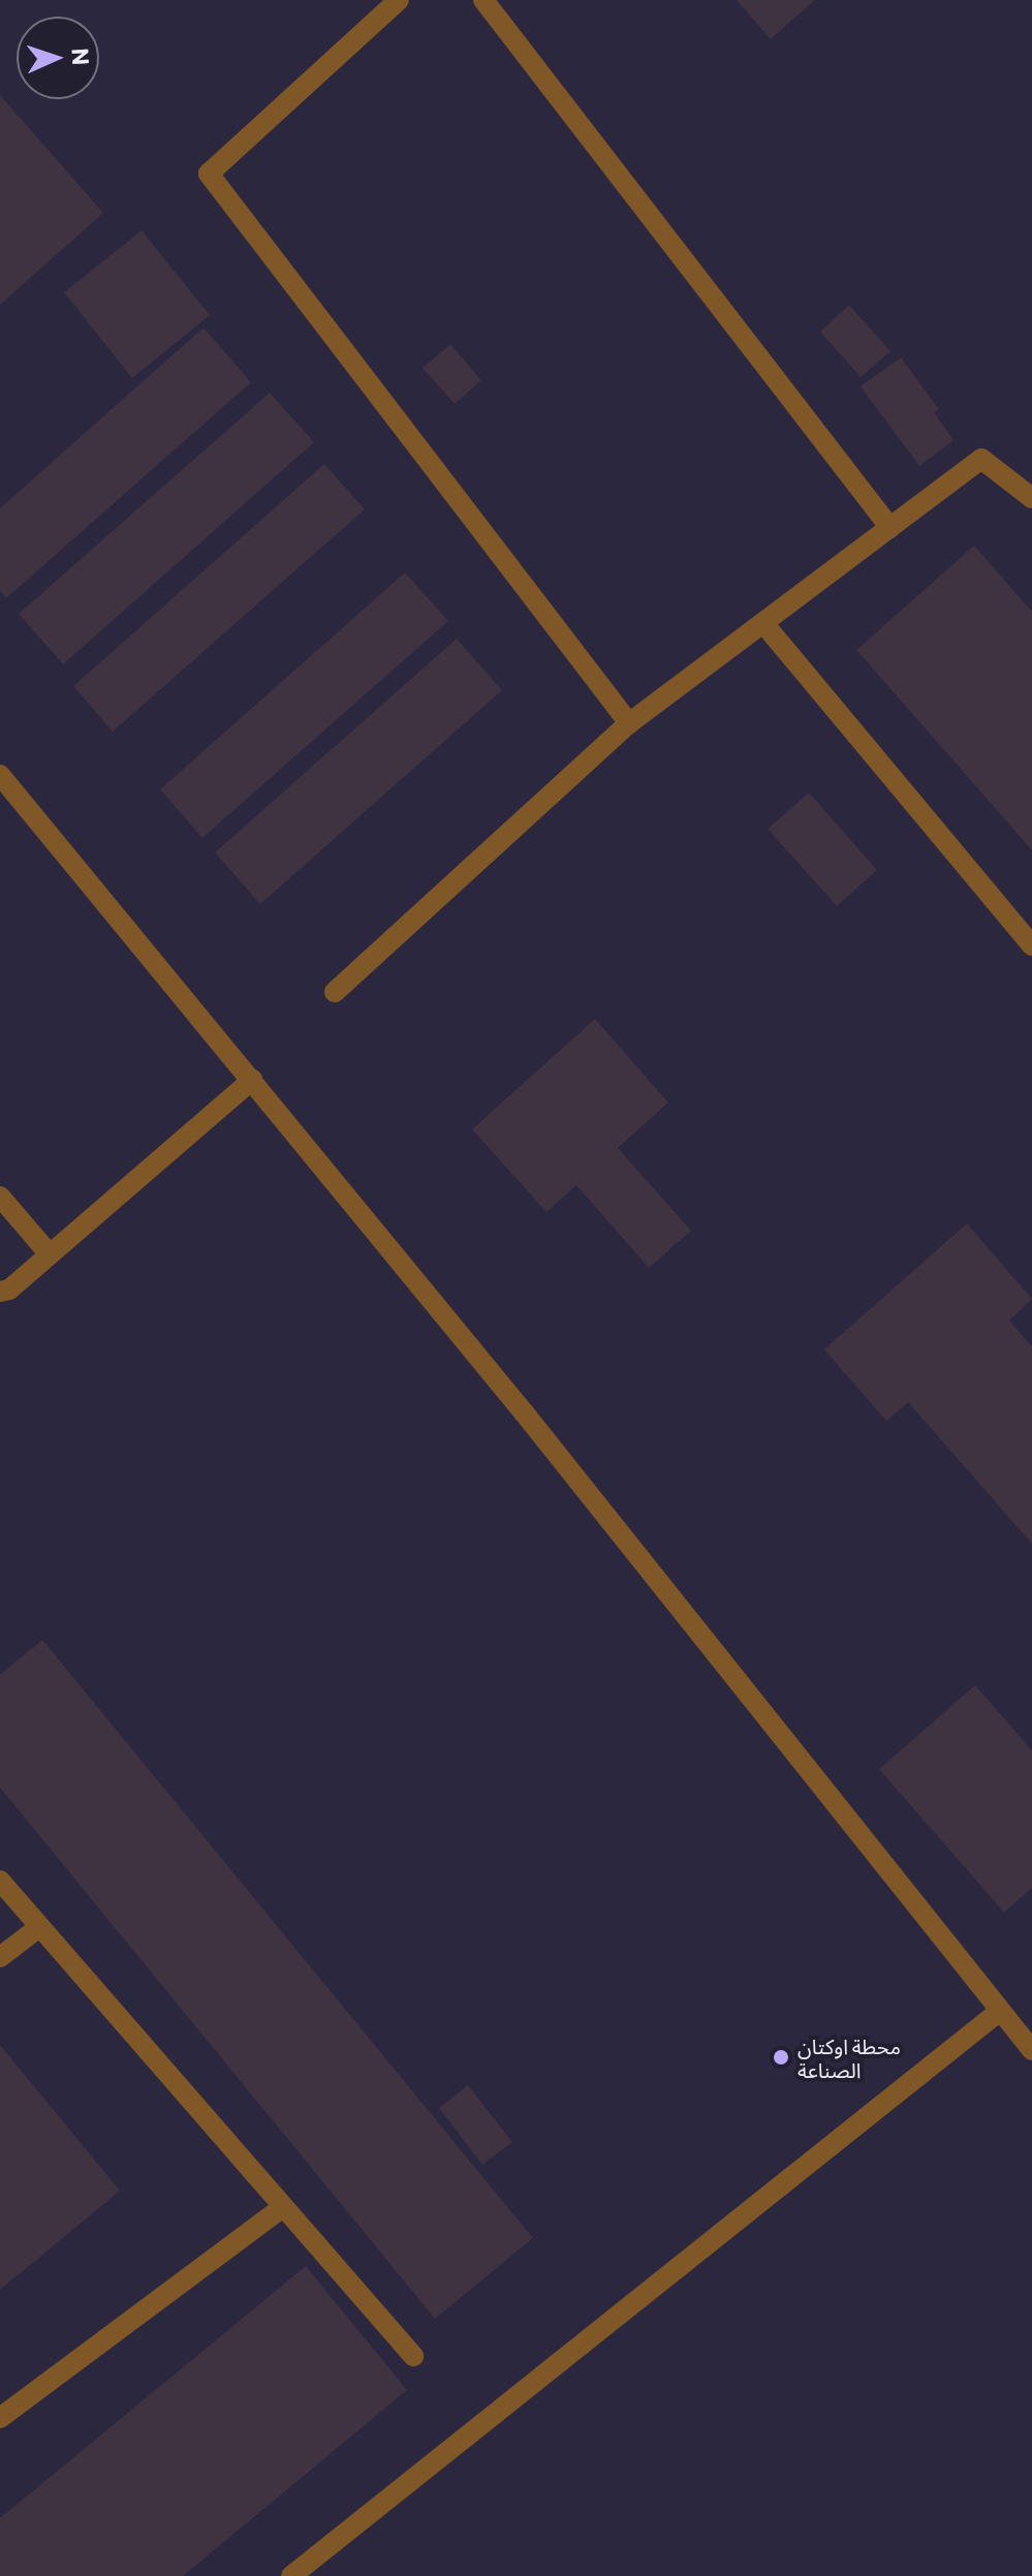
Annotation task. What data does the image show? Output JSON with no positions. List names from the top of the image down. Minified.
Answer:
{"places":["محطة اوكتان الصناعة"],"north":"right"}
